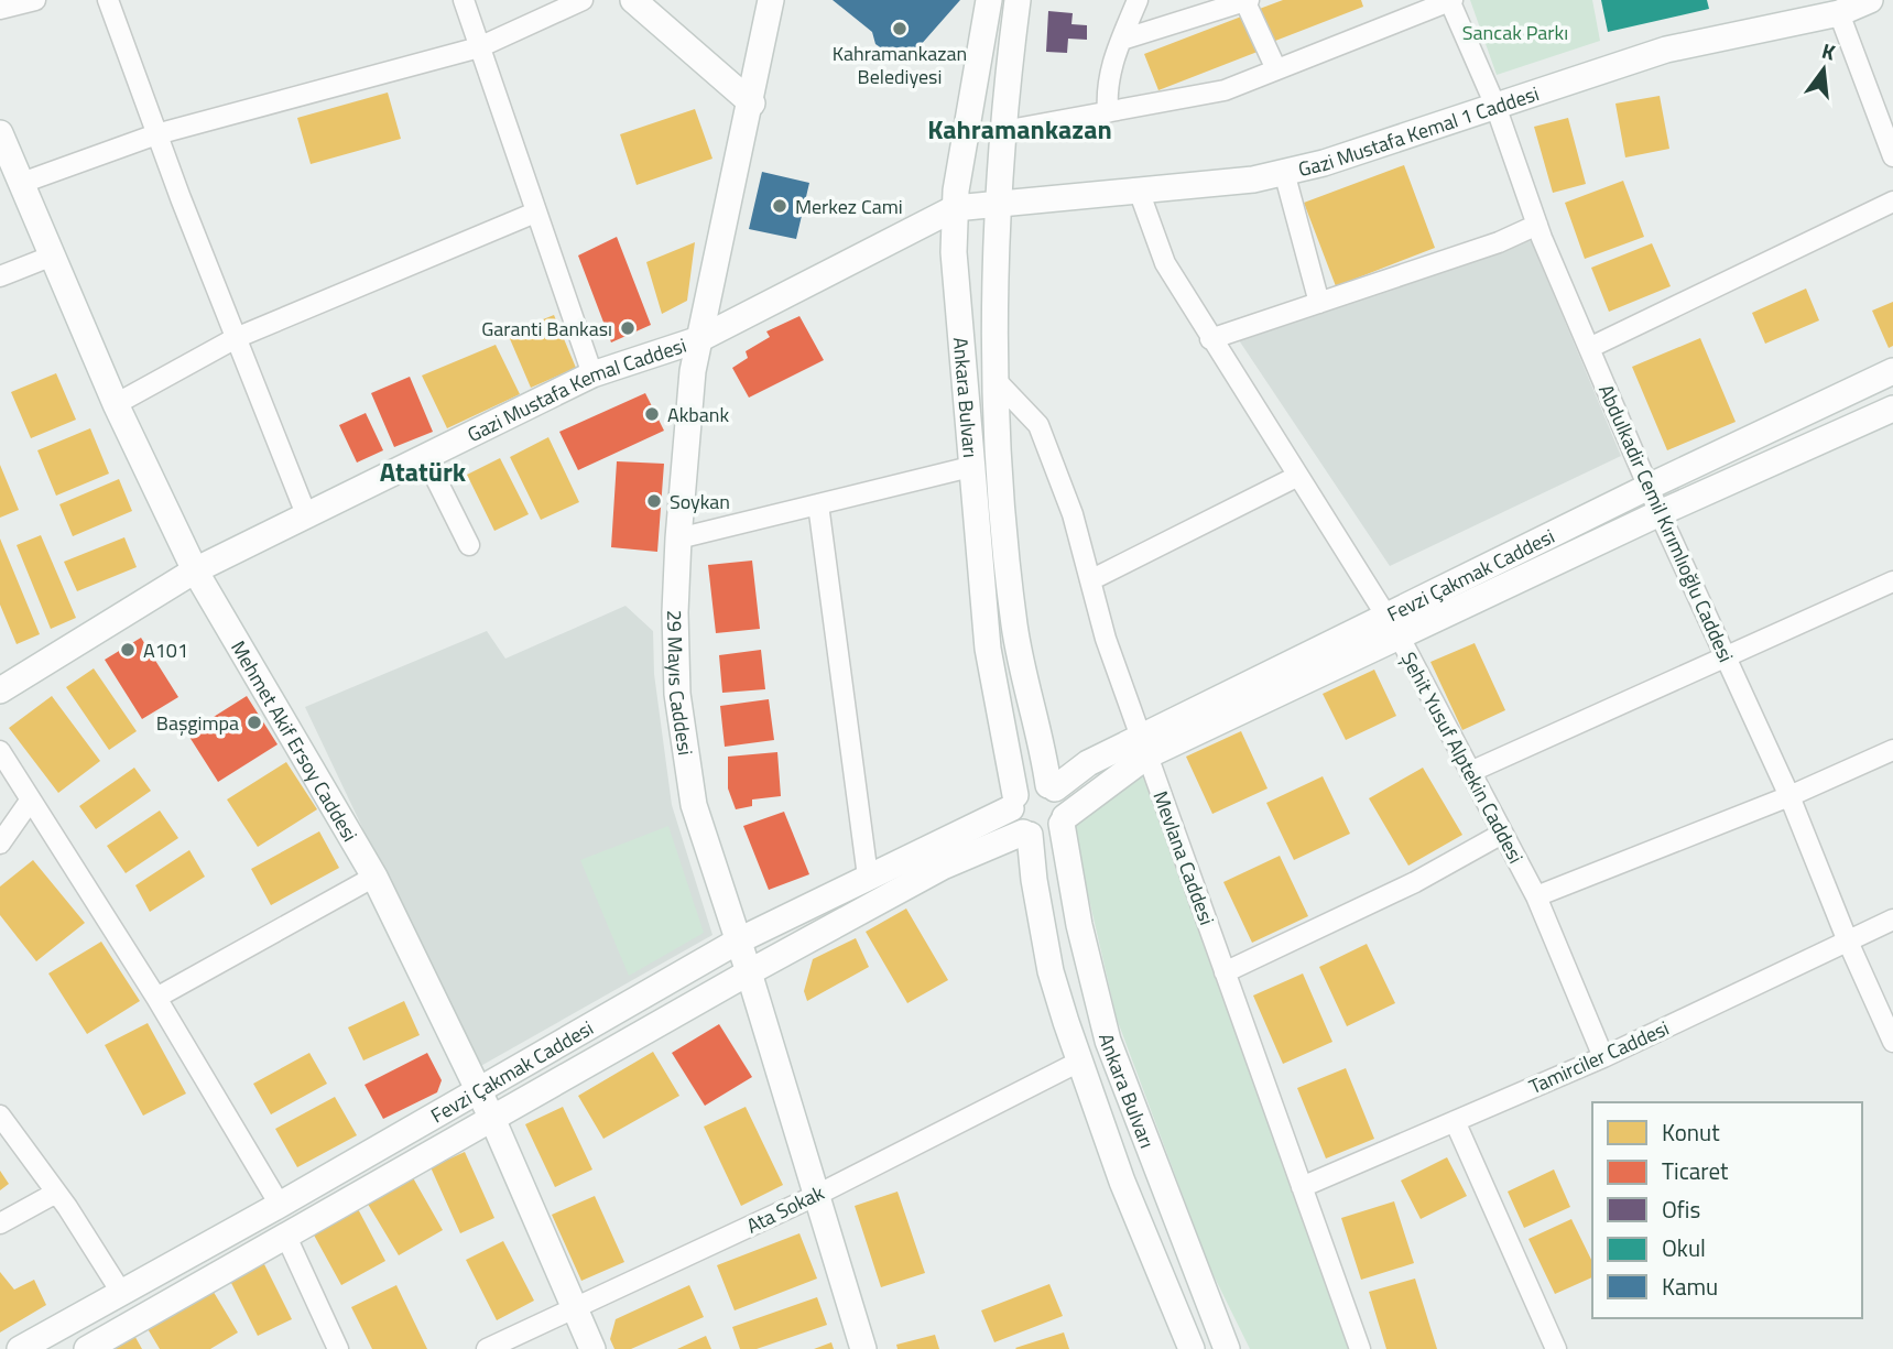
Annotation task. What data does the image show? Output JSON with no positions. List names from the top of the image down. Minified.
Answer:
{"streets":{"main road":["Gazi Mustafa Kemal 1 Caddesi","Gazi Mustafa Kemal Caddesi","Ankara Bulvarı","Fevzi Çakmak Caddesi","29 Mayıs Caddesi","Mehmet Akif Ersoy Caddesi"],"street":["Abdulkadir Cemil Kırımlıoğlu Caddesi","Şehit Yusuf Alptekin Caddesi","Mevlana Caddesi","Tamirciler Caddesi","Ata Sokak"]},"crossings":[["Gazi Mustafa Kemal 1 Caddesi","Gazi Mustafa Kemal Caddesi"],["Gazi Mustafa Kemal 1 Caddesi","Ankara Bulvarı"],["Gazi Mustafa Kemal 1 Caddesi","Abdulkadir Cemil Kırımlıoğlu Caddesi"],["Gazi Mustafa Kemal 1 Caddesi","Şehit Yusuf Alptekin Caddesi"],["Gazi Mustafa Kemal Caddesi","Ankara Bulvarı"],["Gazi Mustafa Kemal Caddesi","29 Mayıs Caddesi"],["Gazi Mustafa Kemal Caddesi","Mehmet Akif Ersoy Caddesi"],["Ankara Bulvarı","Fevzi Çakmak Caddesi"],["Ankara Bulvarı","Mevlana Caddesi"],["Ankara Bulvarı","Ata Sokak"],["Abdulkadir Cemil Kırımlıoğlu Caddesi","Fevzi Çakmak Caddesi"],["Abdulkadir Cemil Kırımlıoğlu Caddesi","Tamirciler Caddesi"],["Fevzi Çakmak Caddesi","29 Mayıs Caddesi"],["Fevzi Çakmak Caddesi","Mehmet Akif Ersoy Caddesi"],["Fevzi Çakmak Caddesi","Şehit Yusuf Alptekin Caddesi"],["Fevzi Çakmak Caddesi","Mevlana Caddesi"],["29 Mayıs Caddesi","Ata Sokak"],["Mehmet Akif Ersoy Caddesi","Ata Sokak"],["Şehit Yusuf Alptekin Caddesi","Tamirciler Caddesi"],["Mevlana Caddesi","Tamirciler Caddesi"]],"districts":["Kahramankazan","Atatürk"],"parks":["Sancak Parkı"],"places":["Kahramankazan Belediyesi","Merkez Cami","Garanti Bankası","Akbank","Soykan","A101","Başgimpa"],"legend":["Konut","Ticaret","Ofis","Okul","Kamu"],"north":"top"}
